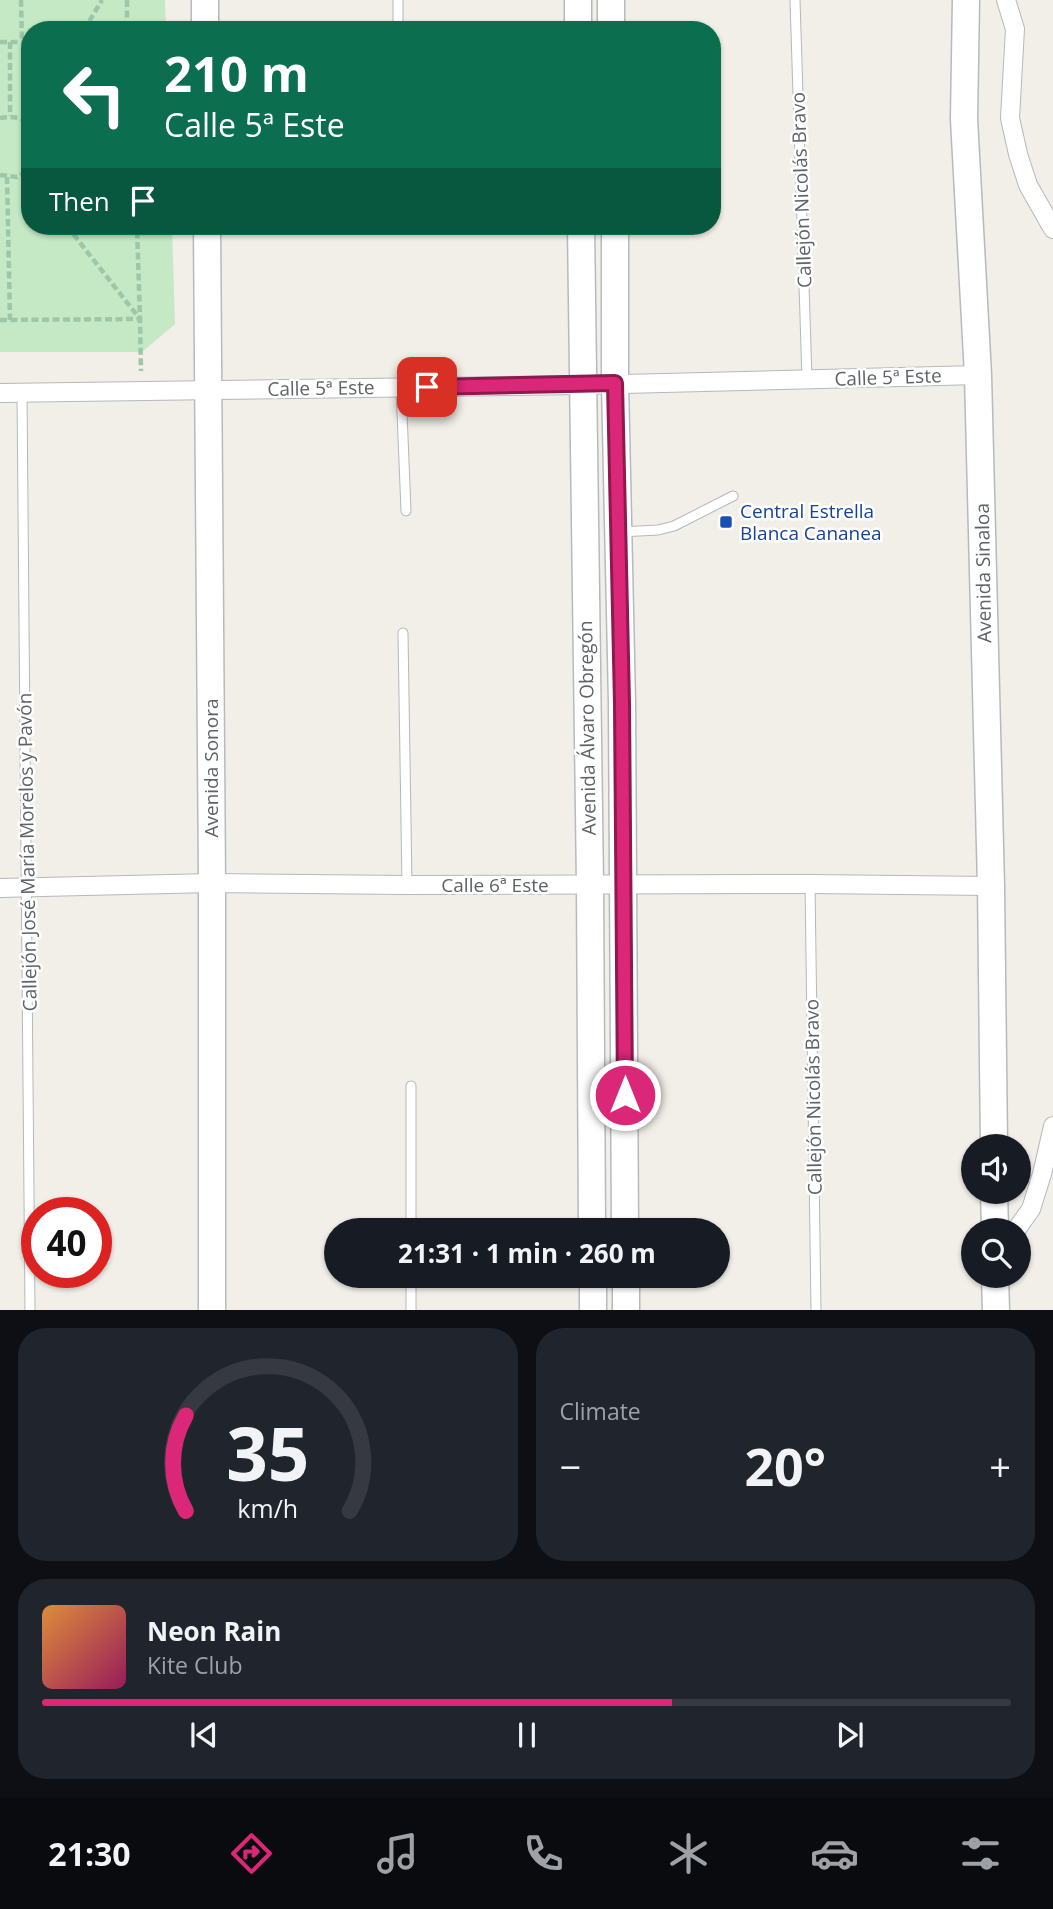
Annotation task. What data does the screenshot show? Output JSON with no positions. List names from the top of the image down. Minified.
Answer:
{"streets":{"street":["Calle 5ª Este","Avenida Sinaloa","Avenida Álvaro Obregón","Avenida Sonora","Calle 6ª Este"],"lane":["Callejón Nicolás Bravo","Callejón José María Morelos y Pavón"]},"crossings":[["Callejón Nicolás Bravo","Calle 5ª Este"],["Callejón Nicolás Bravo","Calle 6ª Este"],["Calle 5ª Este","Avenida Sinaloa"],["Calle 5ª Este","Avenida Álvaro Obregón"],["Calle 5ª Este","Avenida Sonora"],["Calle 5ª Este","Callejón José María Morelos y Pavón"],["Avenida Sinaloa","Calle 6ª Este"],["Avenida Álvaro Obregón","Calle 6ª Este"],["Avenida Sonora","Calle 6ª Este"],["Callejón José María Morelos y Pavón","Calle 6ª Este"]],"places":{"transit":["Central Estrella Blanca Cananea"]},"page":{"turn":["210 m","Calle 5ª Este"],"then":"Then","limit":"40","trip":"21:31 · 1 min · 260 m","tile":"Climate","heat":["−","20°","+"],"song":["Neon Rain","Kite Club"],"tabs":"21:30","gauge":["35","km/h"]}}
